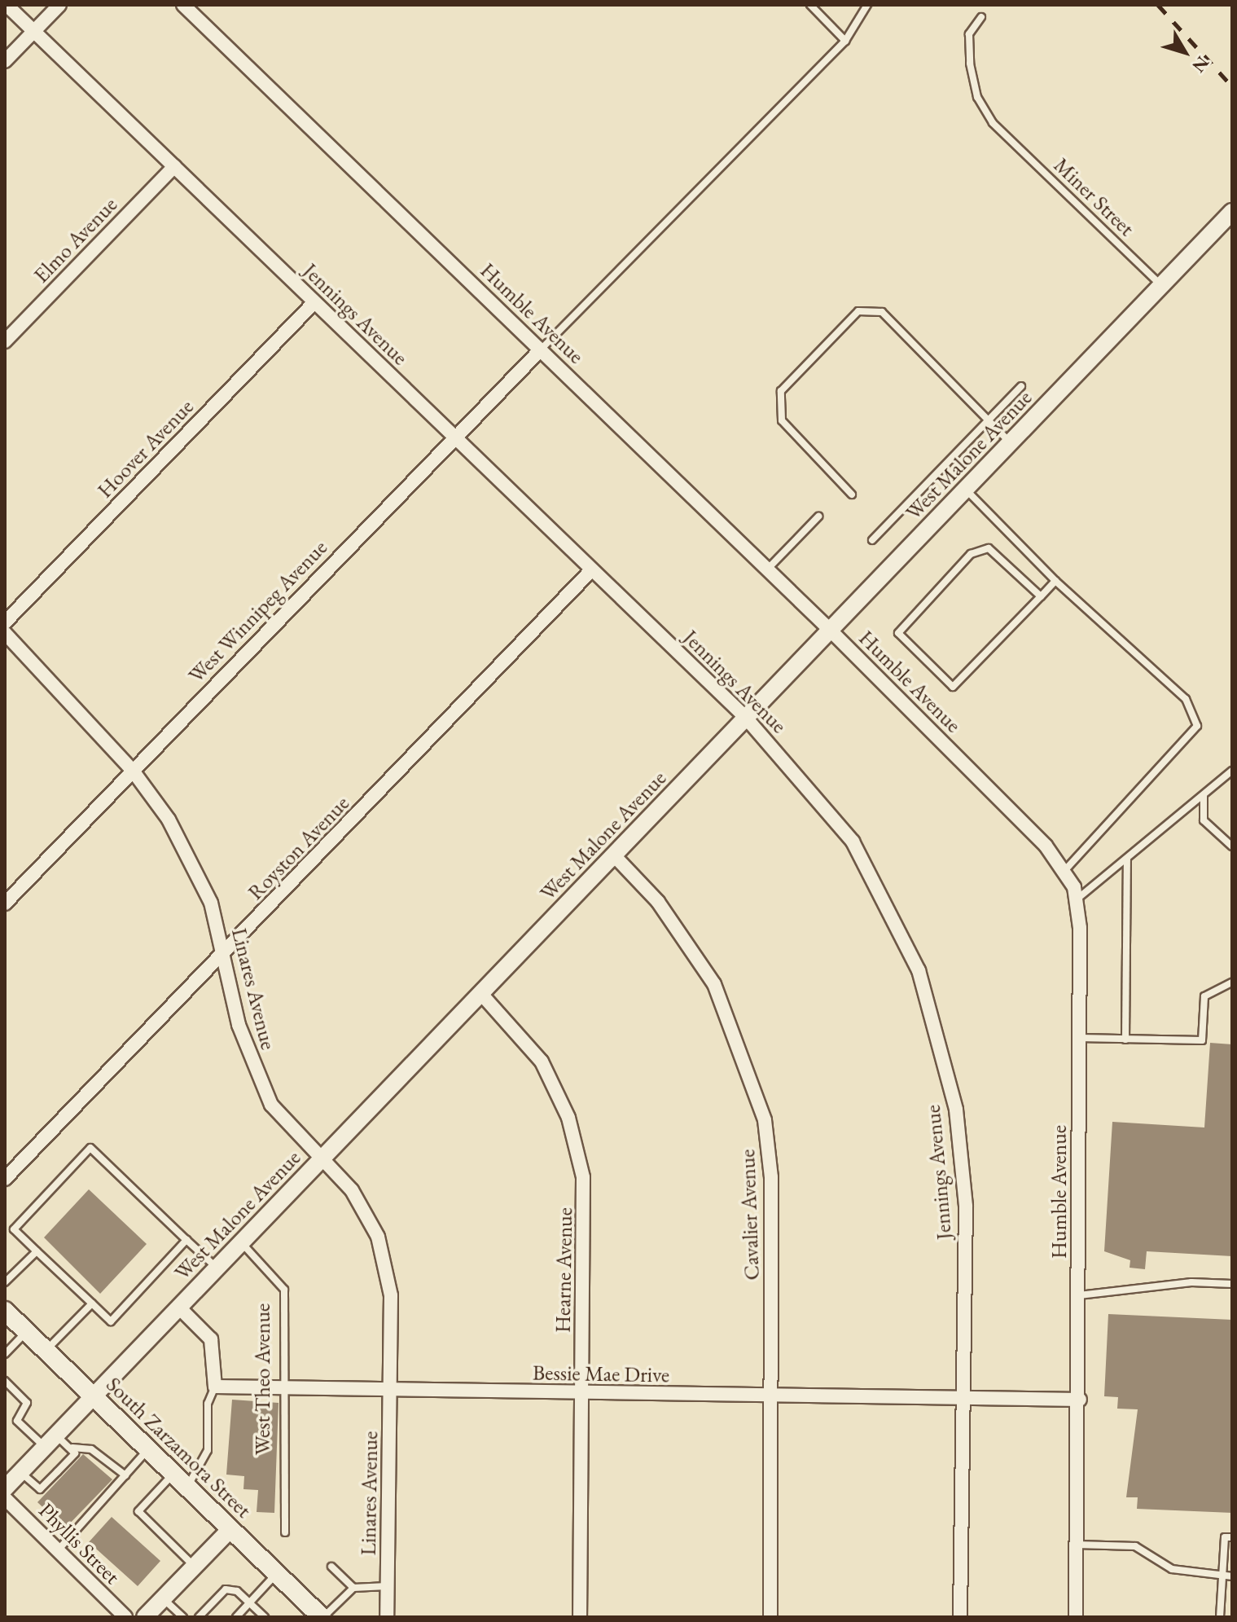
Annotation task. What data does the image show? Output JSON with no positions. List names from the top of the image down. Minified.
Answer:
{"streets":{"main road":["South Zarzamora Street"],"street":["Elmo Avenue","Humble Avenue","Jennings Avenue","Hoover Avenue","West Malone Avenue","West Winnipeg Avenue","Royston Avenue","Linares Avenue","Cavalier Avenue","Hearne Avenue","Bessie Mae Drive","Phyllis Street"],"lane":["Miner Street","West Theo Avenue"]},"crossings":[["Miner Street","West Malone Avenue"],["Elmo Avenue","Jennings Avenue"],["Humble Avenue","West Malone Avenue"],["Humble Avenue","West Winnipeg Avenue"],["Humble Avenue","Bessie Mae Drive"],["Jennings Avenue","Hoover Avenue"],["Jennings Avenue","West Malone Avenue"],["Jennings Avenue","West Winnipeg Avenue"],["Jennings Avenue","Royston Avenue"],["Jennings Avenue","Bessie Mae Drive"],["West Malone Avenue","Linares Avenue"],["West Malone Avenue","Cavalier Avenue"],["West Malone Avenue","Hearne Avenue"],["West Malone Avenue","West Theo Avenue"],["West Malone Avenue","South Zarzamora Street"],["West Winnipeg Avenue","Linares Avenue"],["Royston Avenue","Linares Avenue"],["Linares Avenue","Bessie Mae Drive"],["Cavalier Avenue","Bessie Mae Drive"],["Hearne Avenue","Bessie Mae Drive"],["Bessie Mae Drive","West Theo Avenue"]],"north":"bottom right"}
